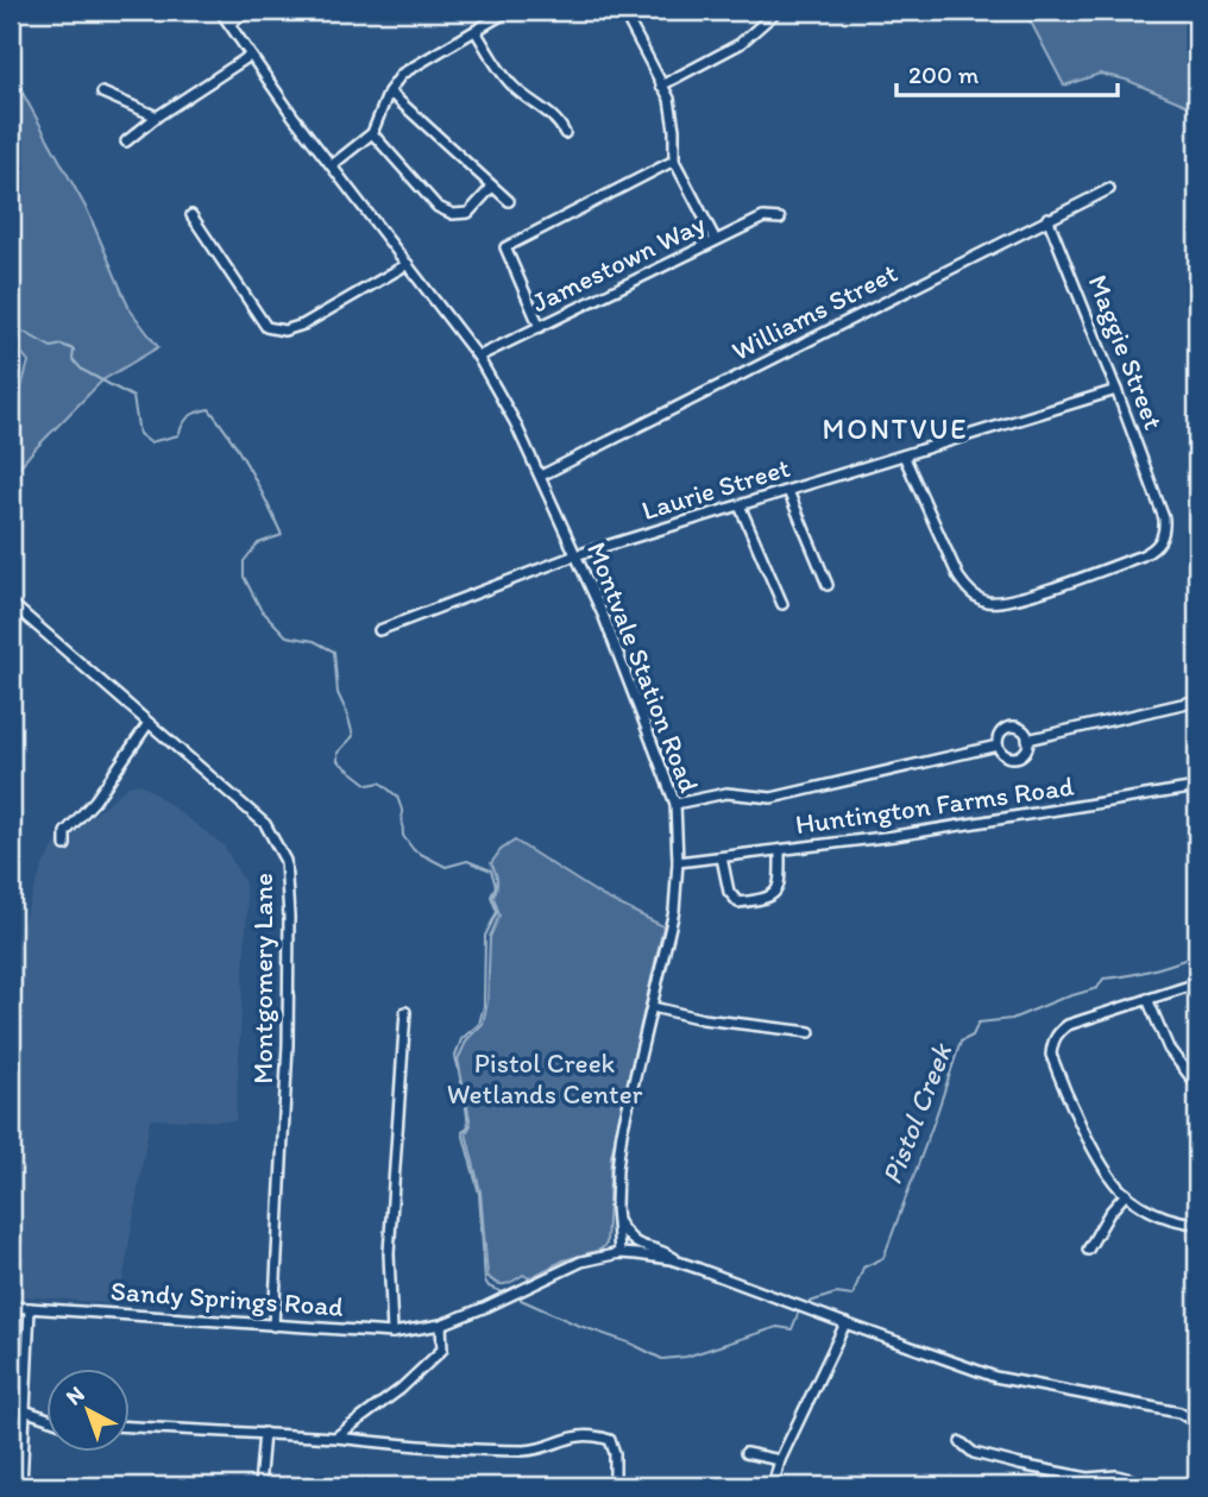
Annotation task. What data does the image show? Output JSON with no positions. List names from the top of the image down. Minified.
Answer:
{"streets":{"street":["Jamestown Way","Williams Street","Maggie Street","Laurie Street","Montvale Station Road","Huntington Farms Road","Montgomery Lane","Sandy Springs Road"]},"crossings":[["Jamestown Way","Montvale Station Road"],["Williams Street","Maggie Street"],["Williams Street","Montvale Station Road"],["Maggie Street","Laurie Street"],["Laurie Street","Montvale Station Road"],["Montvale Station Road","Huntington Farms Road"],["Montvale Station Road","Sandy Springs Road"],["Montgomery Lane","Sandy Springs Road"]],"districts":["MONTVUE"],"water":["Pistol Creek"],"parks":["Pistol Creek Wetlands Center"],"scale_bar":"200 m","north":"top left"}
